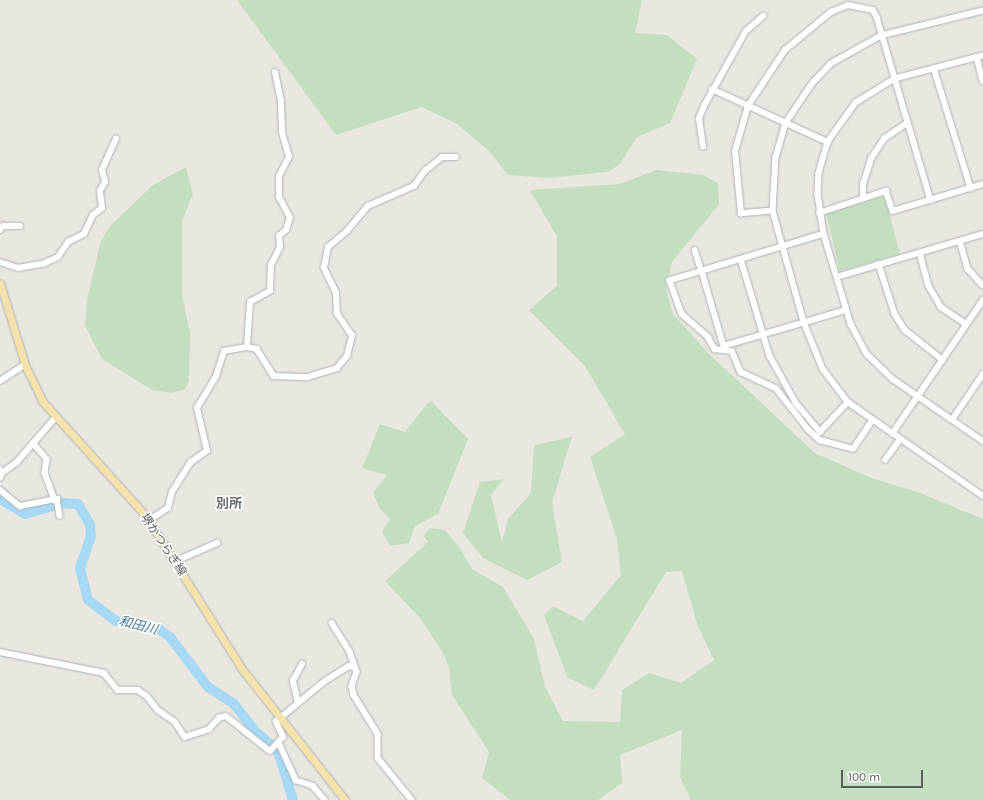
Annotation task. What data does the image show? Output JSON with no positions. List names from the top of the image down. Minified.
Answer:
{"streets":{"main road":["堺かつらぎ線"]},"districts":["別所"],"water":["和田川"],"scale_bar":"100 m"}
